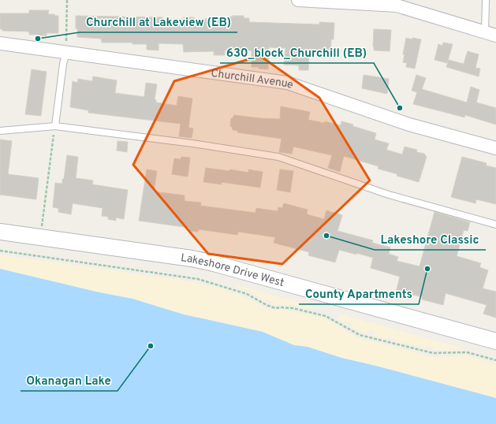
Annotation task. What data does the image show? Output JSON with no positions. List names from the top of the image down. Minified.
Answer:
{"streets":{"street":["Churchill Avenue","Lakeshore Drive West"]},"places":["Churchill at Lakeview (EB)","630_block_Churchill (EB)","Lakeshore Classic","County Apartments","Okanagan Lake"]}
